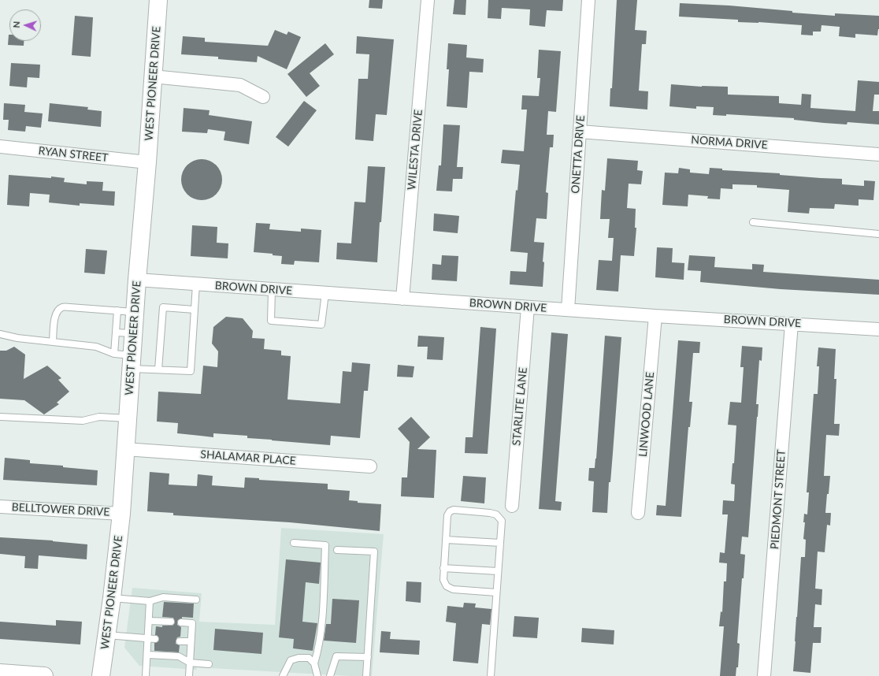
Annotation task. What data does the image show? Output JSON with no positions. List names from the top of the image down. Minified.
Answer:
{"streets":{"main road":["WEST PIONEER DRIVE"],"street":["NORMA DRIVE","WILESTA DRIVE","RYAN STREET","ONETTA DRIVE","BROWN DRIVE","STARLITE LANE","LINWOOD LANE","SHALAMAR PLACE","PIEDMONT STREET","BELLTOWER DRIVE"]},"crossings":[["WEST PIONEER DRIVE","RYAN STREET"],["WEST PIONEER DRIVE","BROWN DRIVE"],["WEST PIONEER DRIVE","SHALAMAR PLACE"],["WEST PIONEER DRIVE","BELLTOWER DRIVE"],["NORMA DRIVE","ONETTA DRIVE"],["WILESTA DRIVE","BROWN DRIVE"],["ONETTA DRIVE","BROWN DRIVE"],["BROWN DRIVE","STARLITE LANE"],["BROWN DRIVE","LINWOOD LANE"],["BROWN DRIVE","PIEDMONT STREET"]],"north":"left"}
